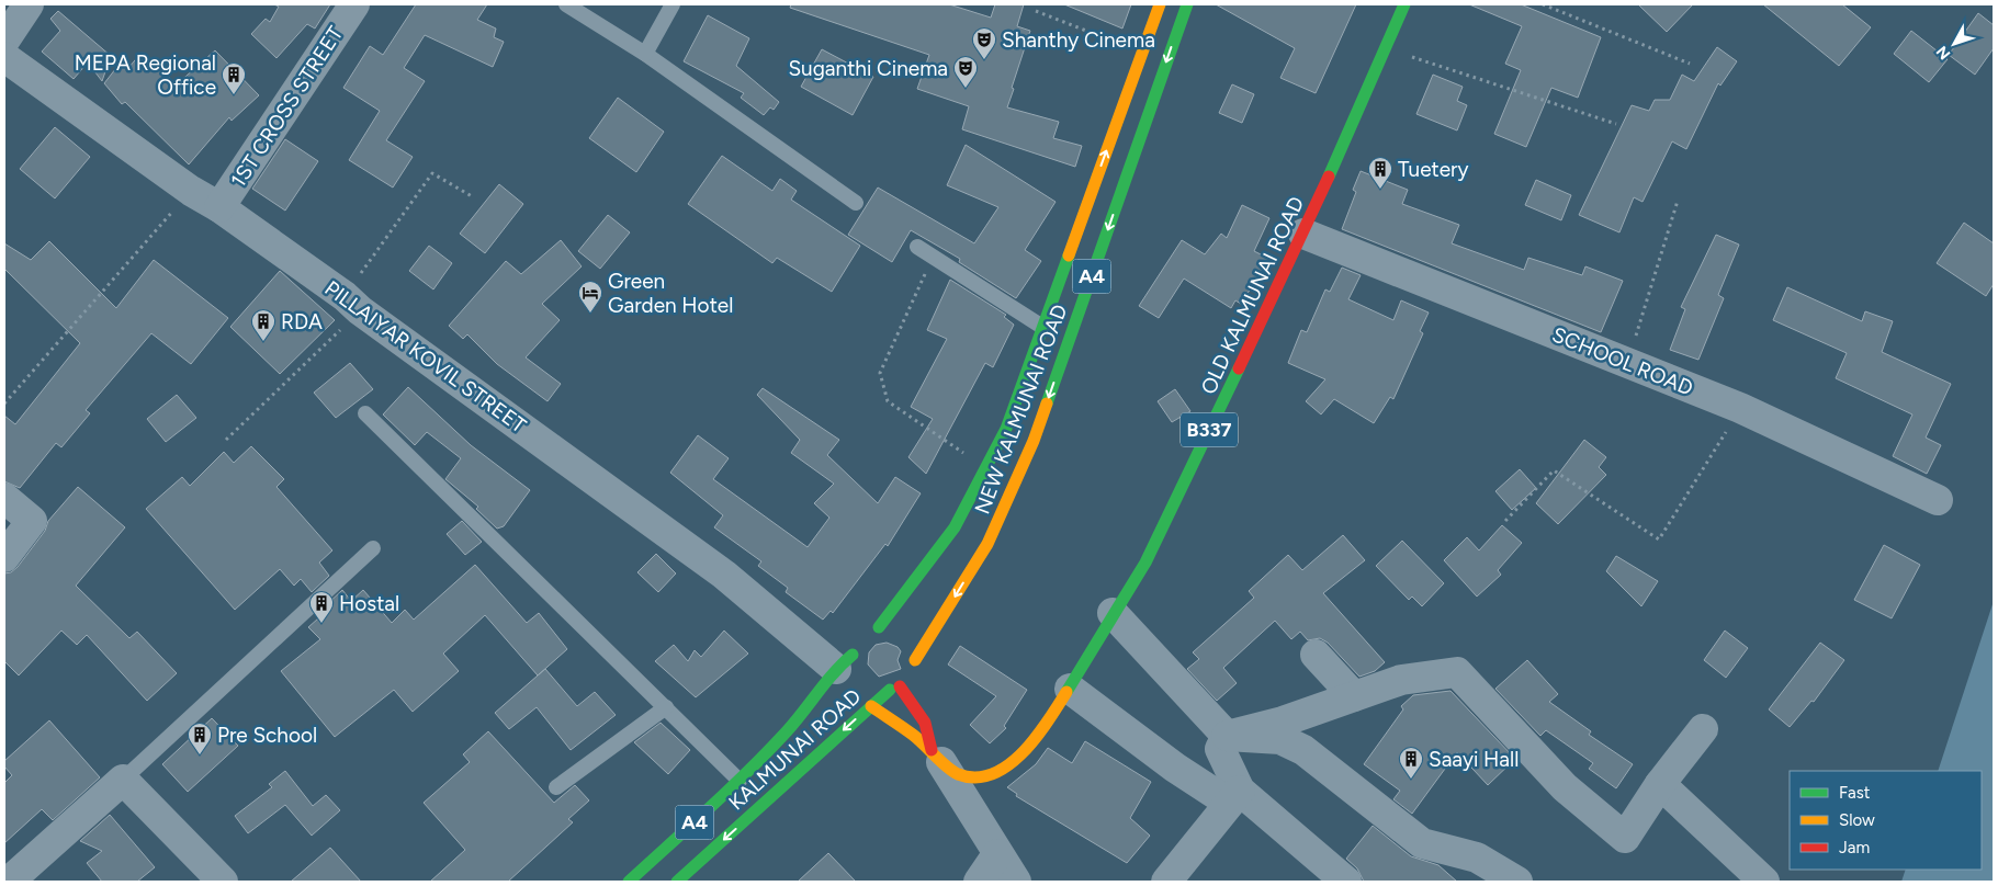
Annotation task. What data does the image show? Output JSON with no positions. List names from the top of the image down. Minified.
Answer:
{"streets":{"main road":["A4","OLD KALMUNAI ROAD","NEW KALMUNAI ROAD","B337","KALMUNAI ROAD"],"street":["1ST CROSS STREET","PILLAIYAR KOVIL STREET","SCHOOL ROAD"]},"crossings":[["1ST CROSS STREET","PILLAIYAR KOVIL STREET"],["OLD KALMUNAI ROAD","SCHOOL ROAD"],["OLD KALMUNAI ROAD","KALMUNAI ROAD"],["PILLAIYAR KOVIL STREET","KALMUNAI ROAD"],["NEW KALMUNAI ROAD","KALMUNAI ROAD"]],"places":{"theatre":["Shanthy Cinema","Suganthi Cinema"],"building":["MEPA Regional Office","Tuetery","RDA","Hostal","Pre School","Saayi Hall"],"hotel":["Green Garden Hotel"]},"legend":["Fast","Slow","Jam"],"north":"bottom left"}
